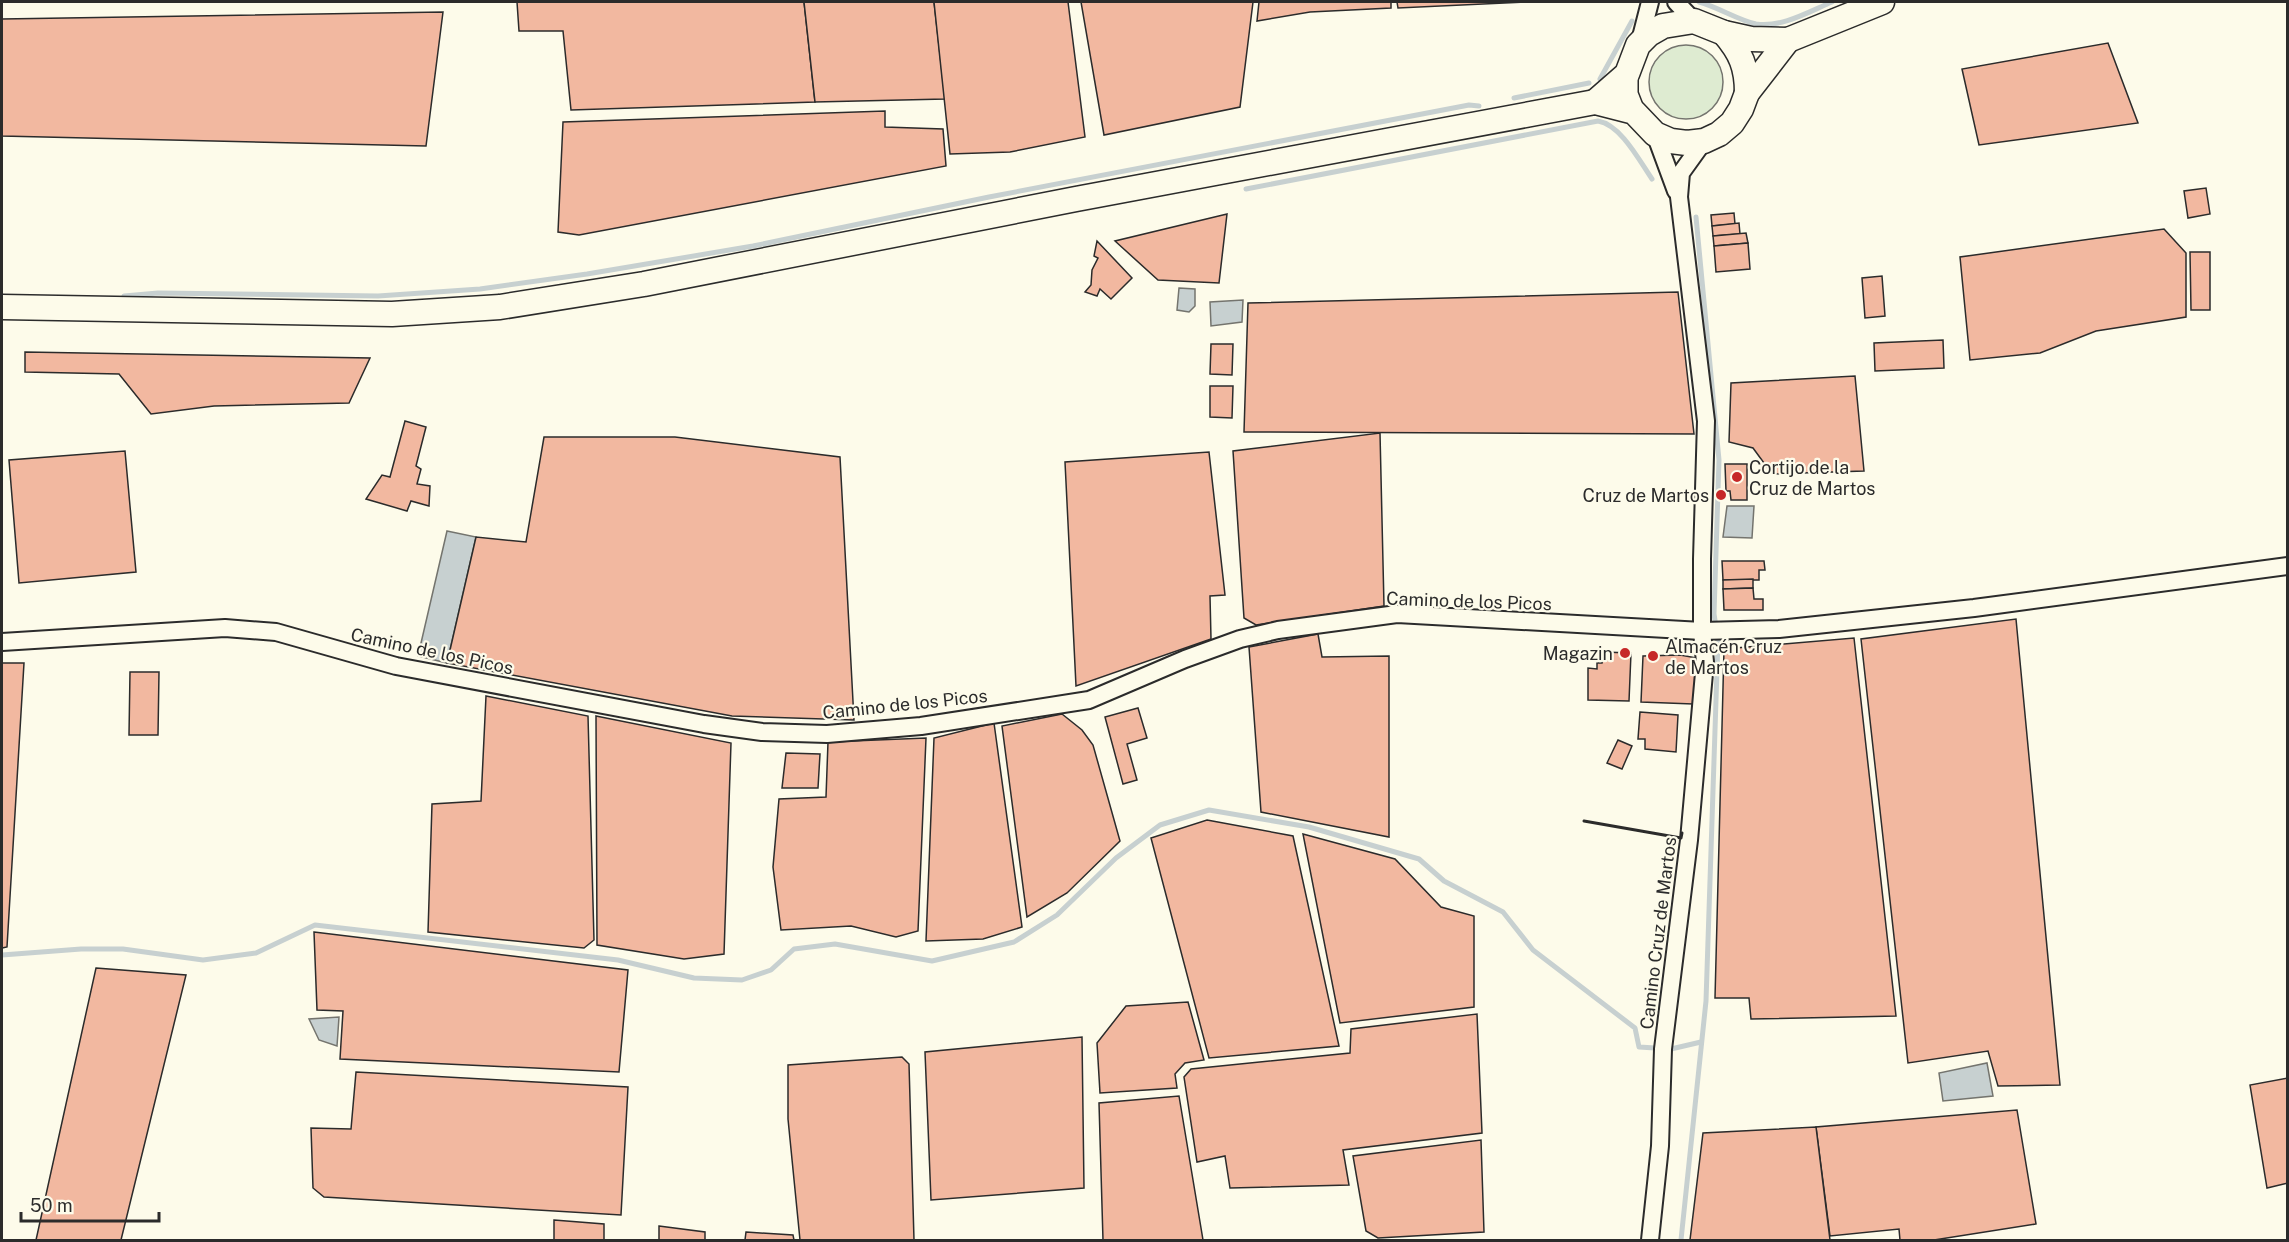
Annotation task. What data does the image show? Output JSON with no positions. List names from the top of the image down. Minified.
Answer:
{"streets":{"street":["Camino de los Picos","Camino Cruz de Martos"]},"crossings":[["Camino de los Picos","Camino Cruz de Martos"]],"places":["Cortijo de la Cruz de Martos","Cruz de Martos","Magazin","Almacén Cruz de Martos"],"scale_bar":"50 m"}
